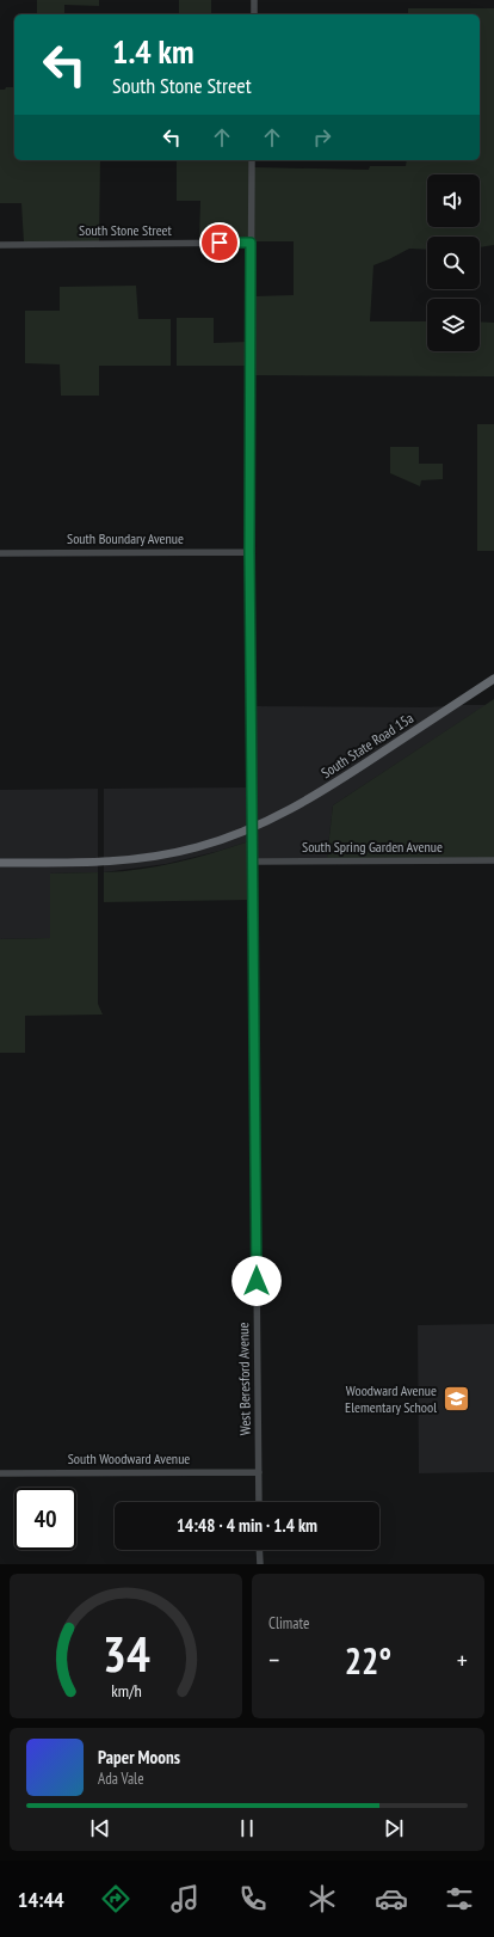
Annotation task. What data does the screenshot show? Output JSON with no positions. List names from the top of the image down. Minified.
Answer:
{"streets":{"highway":["South State Road 15a"],"street":["South Stone Street","South Boundary Avenue","South Spring Garden Avenue","West Beresford Avenue","South Woodward Avenue"]},"crossings":[["South Stone Street","West Beresford Avenue"],["South Boundary Avenue","West Beresford Avenue"],["South State Road 15a","West Beresford Avenue"],["South Spring Garden Avenue","West Beresford Avenue"],["West Beresford Avenue","South Woodward Avenue"]],"places":{"school or university":["Woodward Avenue Elementary School"]},"page":{"turn":["1.4 km","South Stone Street"],"limit":"40","trip":"14:48 · 4 min · 1.4 km","tile":"Climate","heat":["−","22°","+"],"song":["Paper Moons","Ada Vale"],"tabs":"14:44","gauge":["34","km/h"]}}
